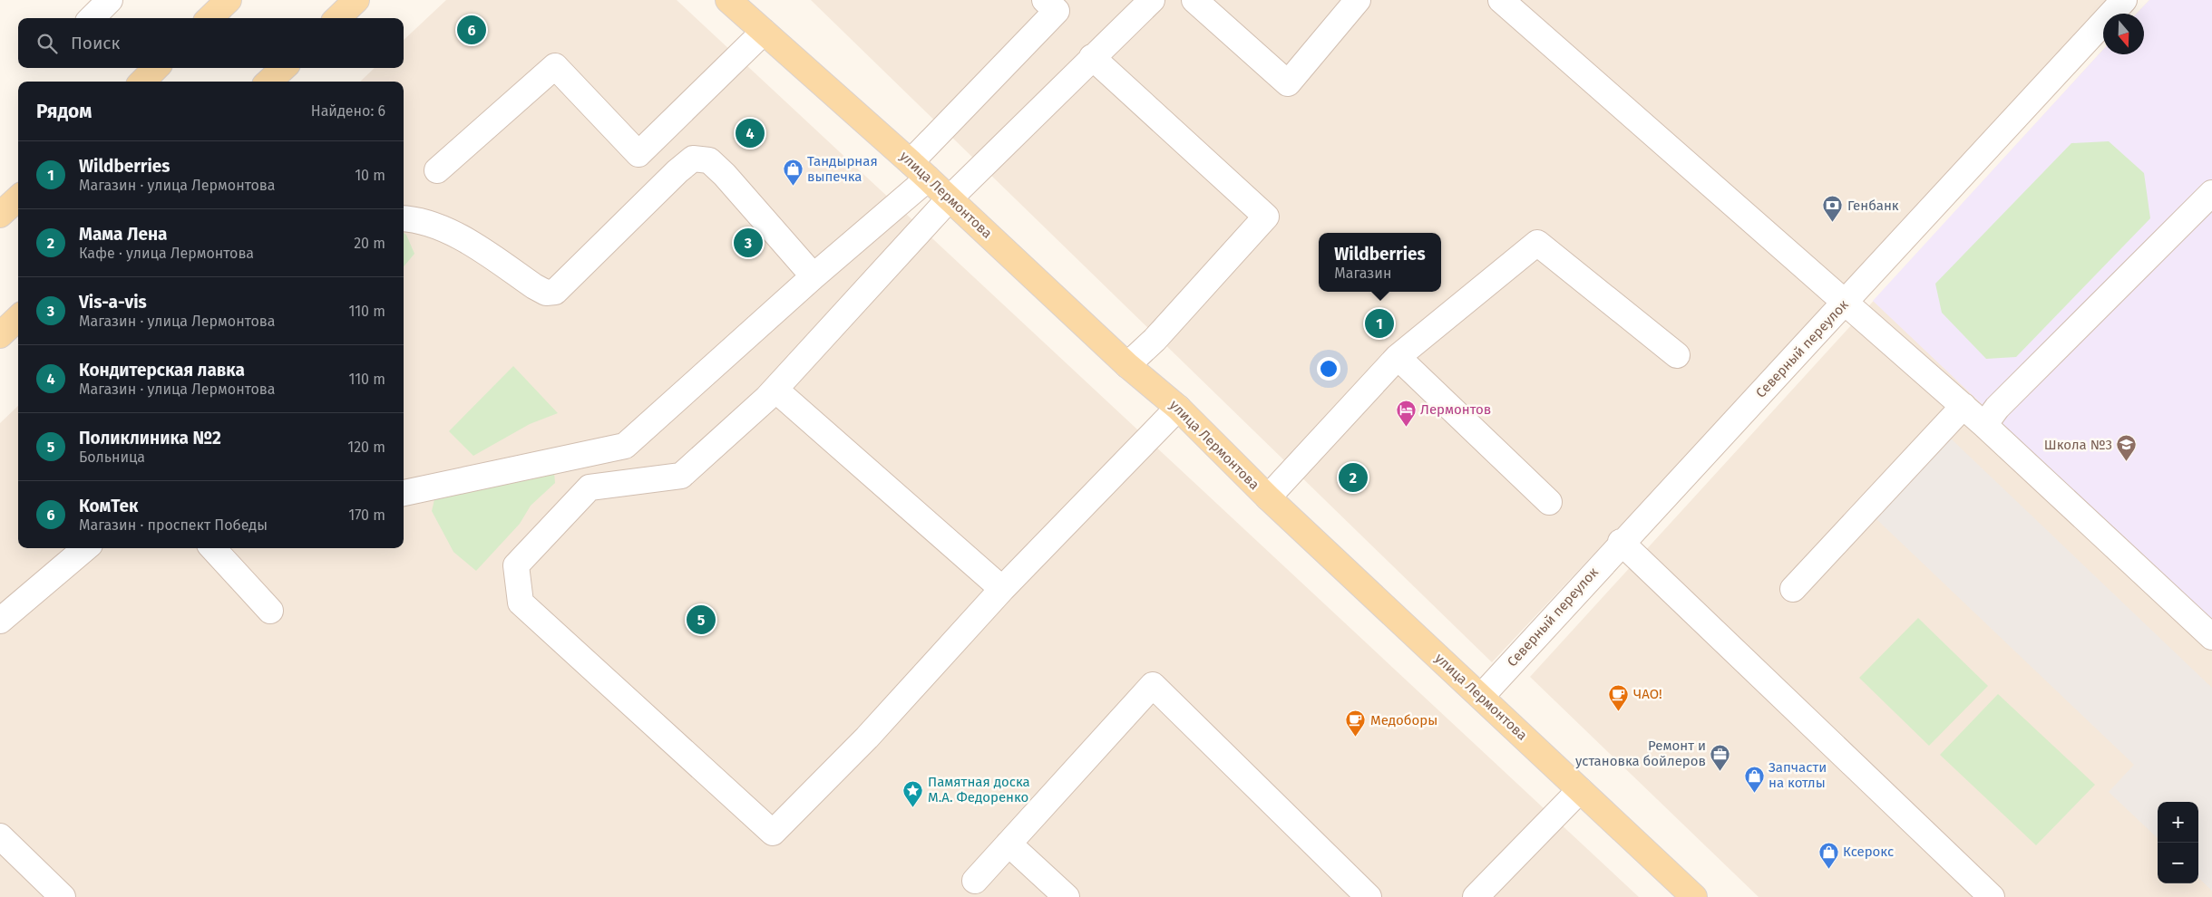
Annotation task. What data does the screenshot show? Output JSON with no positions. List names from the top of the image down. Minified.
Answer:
{"streets":{"main road":["улица Лермонтова"],"street":["Северный переулок"]},"crossings":[["улица Лермонтова","Северный переулок"]],"places":{"shop":["Тандырная выпечка","Запчасти на котлы","Ксерокс"],"bank":["Генбанк"],"hotel":["Лермонтов"],"school or university":["Школа №3"],"cafe":["ЧАО!","Медоборы"],"office":["Ремонт и установка бойлеров"],"place":["Памятная доска М.А. Федоренко"]},"north":"bottom","page":{"pins":["6","4","3","1","2","5"],"search":"Поиск","heading":["Рядом","Найдено: 6"],"list":[{"mark":"1","name":"Wildberries","note":"Магазин · улица Лермонтова","value":"10 m"},{"mark":"2","name":"Мама Лена","note":"Кафе · улица Лермонтова","value":"20 m"},{"mark":"3","name":"Vis-a-vis","note":"Магазин · улица Лермонтова","value":"110 m"},{"mark":"4","name":"Кондитерская лавка","note":"Магазин · улица Лермонтова","value":"110 m"},{"mark":"5","name":"Поликлиника №2","note":"Больница","value":"120 m"},{"mark":"6","name":"КомТек","note":"Магазин · проспект Победы","value":"170 m"}],"popup":["Wildberries","Магазин"],"map_buttons":["+","−"]}}
